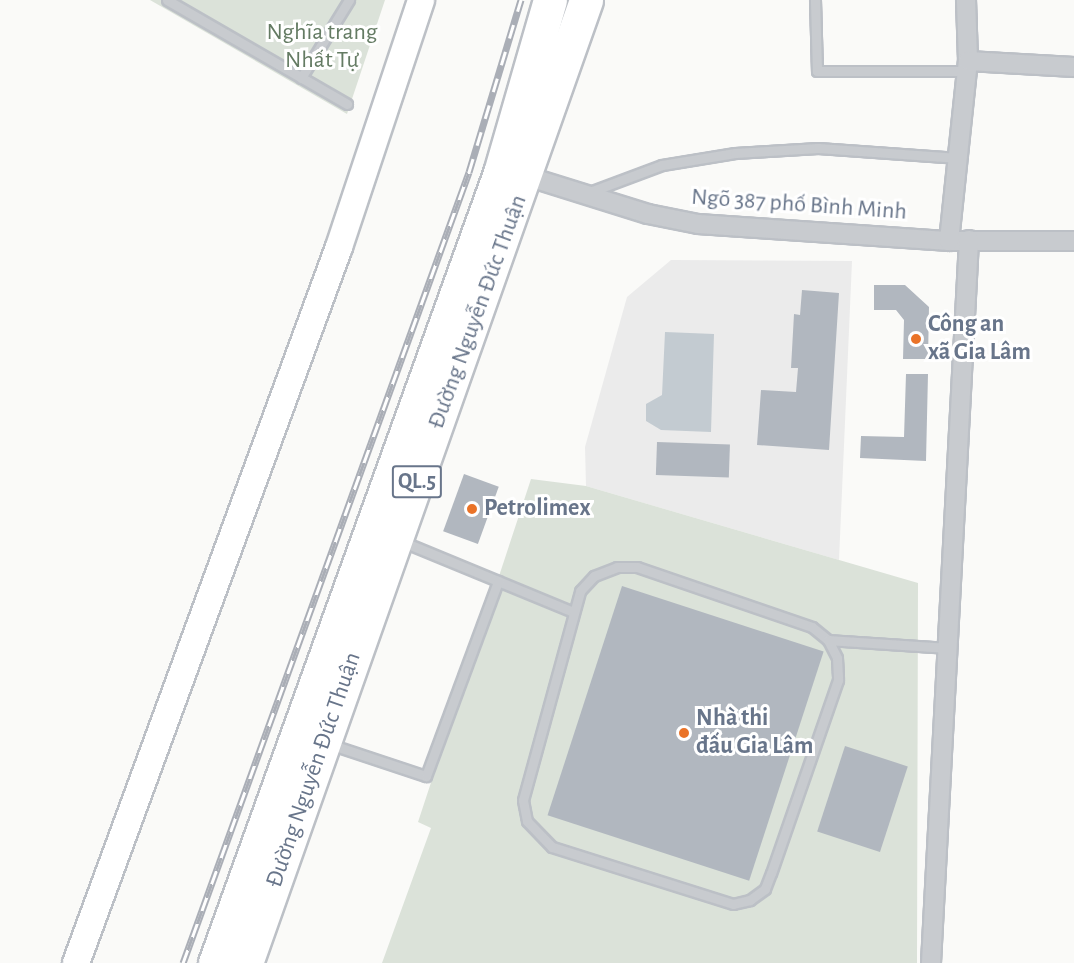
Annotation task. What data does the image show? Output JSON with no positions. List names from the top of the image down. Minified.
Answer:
{"streets":{"highway":["Đường Nguyễn Đức Thuận","QL.5"],"street":["Ngõ 387 phố Bình Minh"]},"crossings":[["Ngõ 387 phố Bình Minh","Đường Nguyễn Đức Thuận"]],"parks":["Nghĩa trang Nhất Tự"],"places":["Công an xã Gia Lâm","Petrolimex","Nhà thi đấu Gia Lâm"]}
